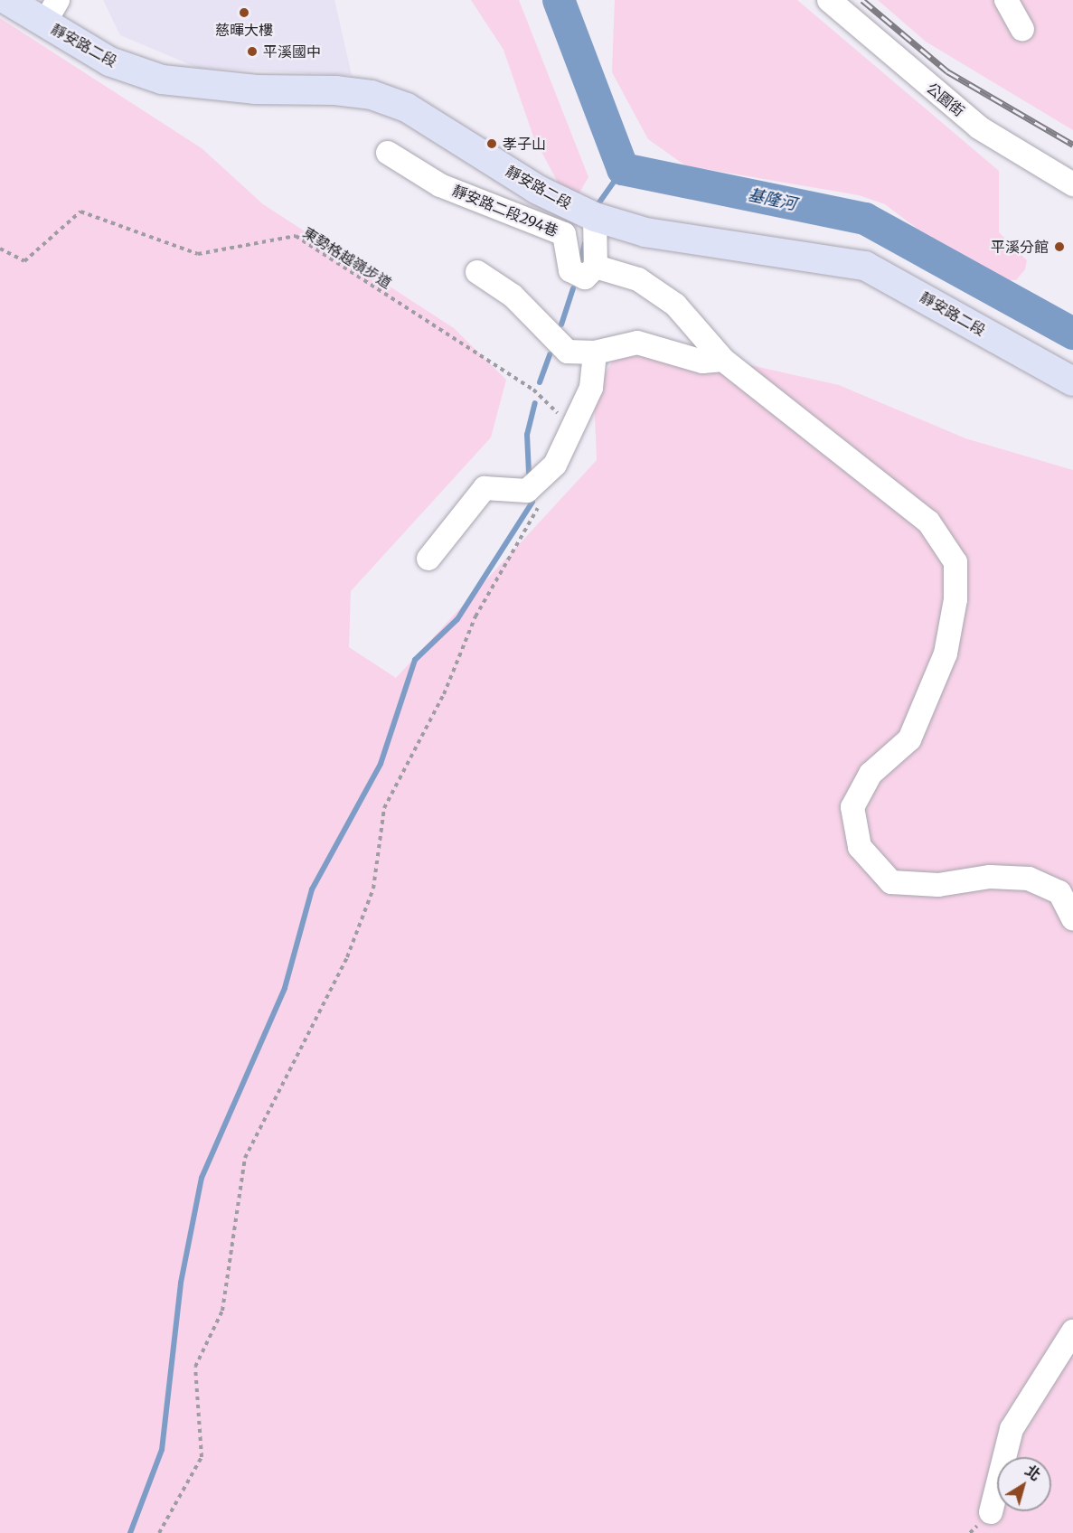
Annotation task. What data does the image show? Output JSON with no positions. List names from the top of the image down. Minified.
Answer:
{"streets":{"main road":["靜安路二段"],"street":["公園街","靜安路二段294巷"],"path":["東勢格越嶺步道"]},"water":["基隆河"],"places":["慈暉大樓","平溪國中","孝子山","平溪分館"],"north":"top right"}
